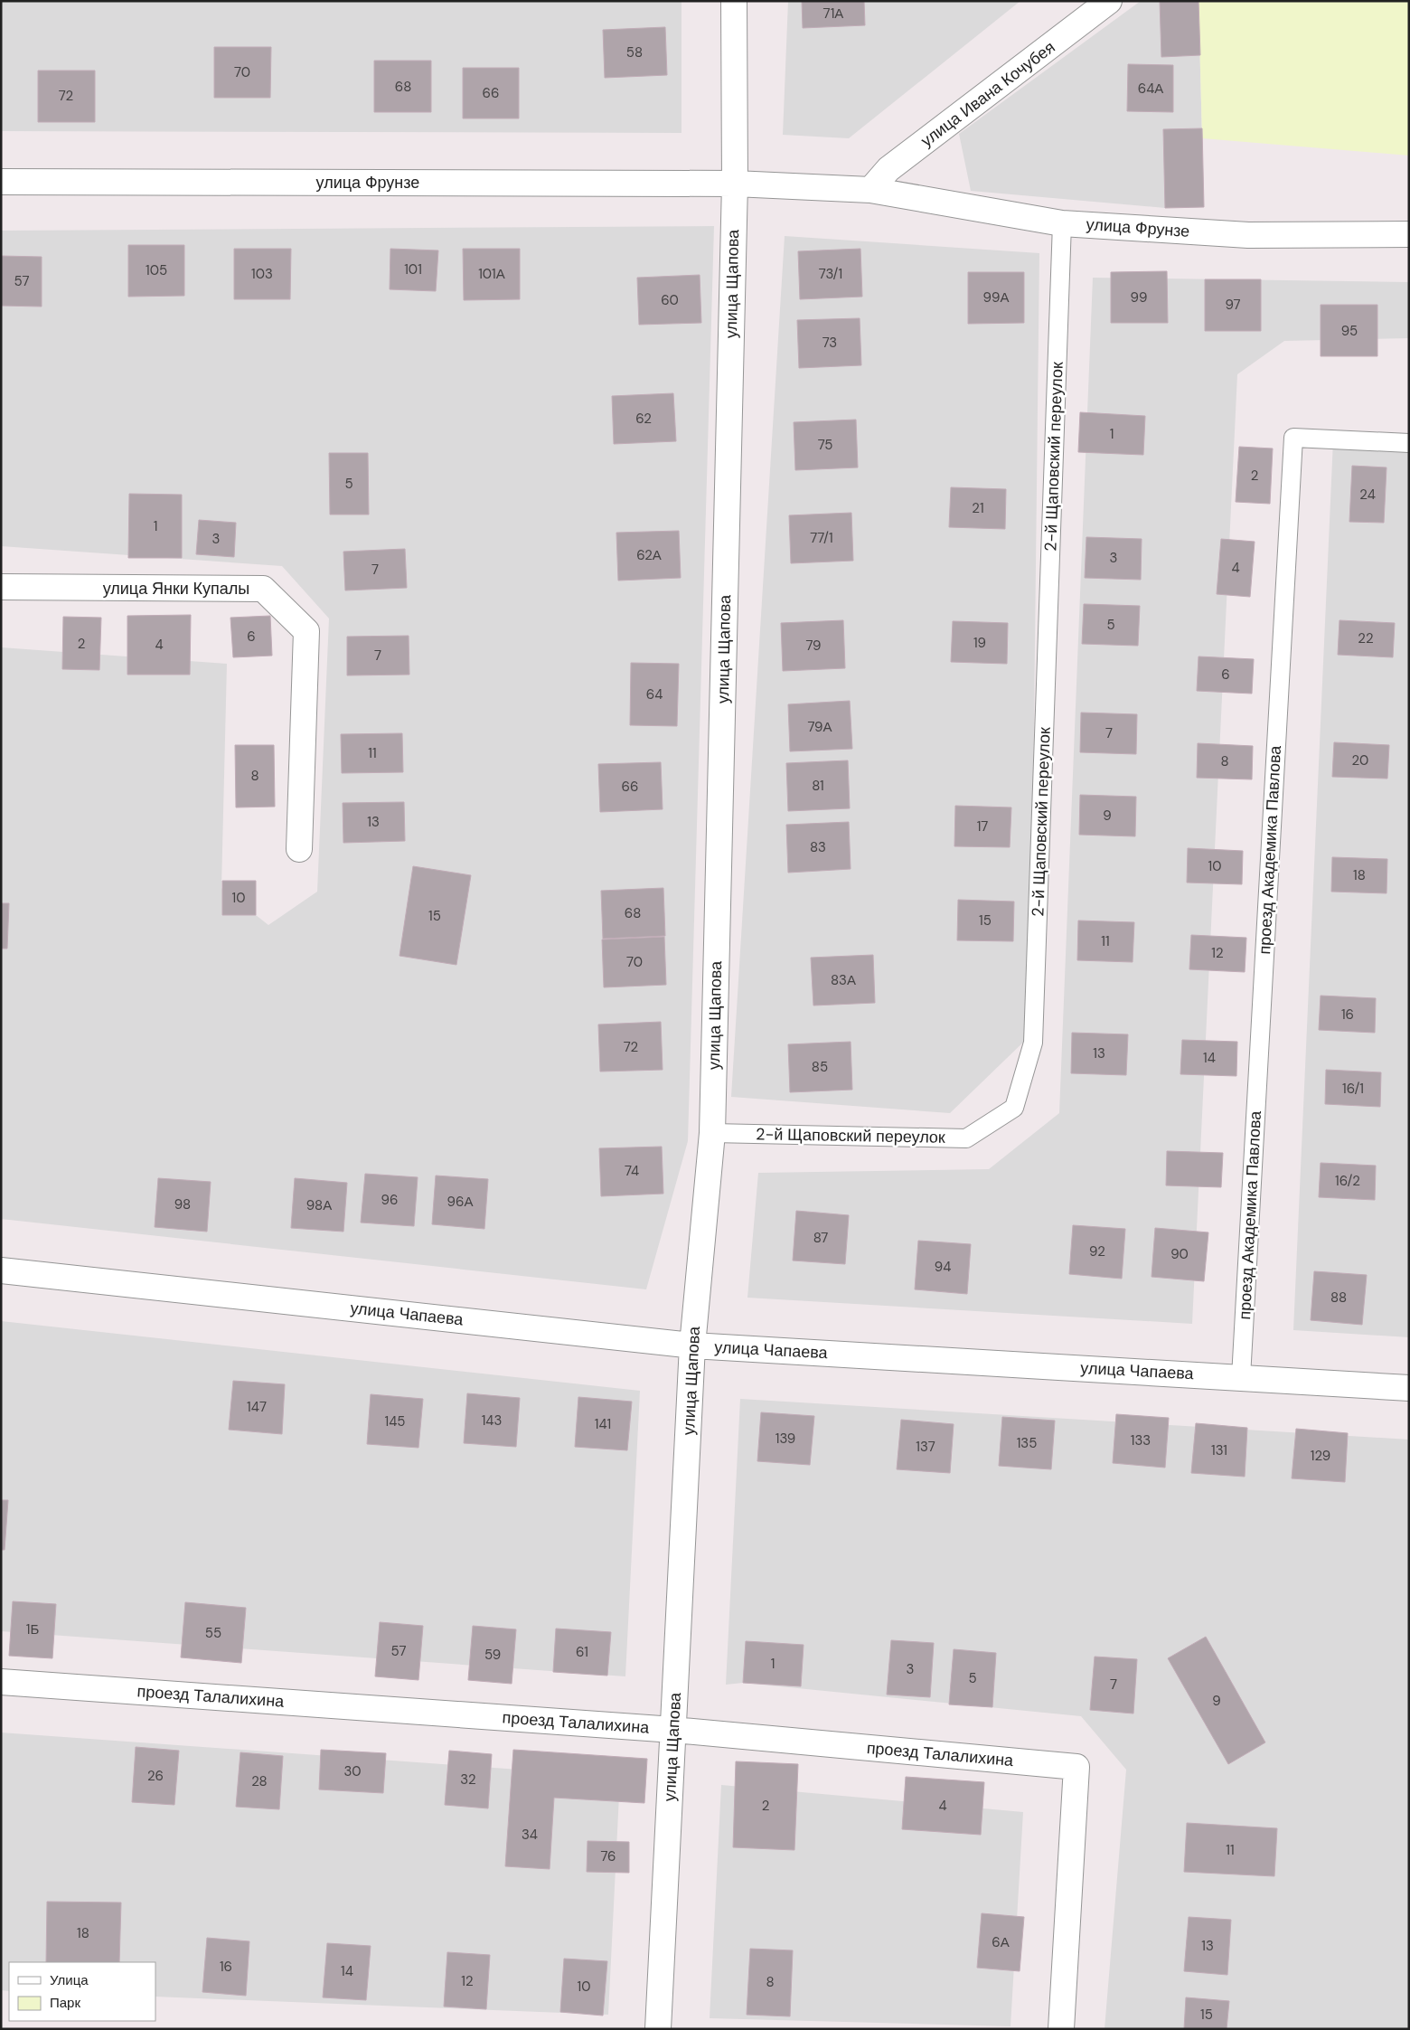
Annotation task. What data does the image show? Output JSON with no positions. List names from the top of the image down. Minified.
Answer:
{"streets":{"street":["улица Ивана Кочубея","улица Фрунзе","улица Щапова","улица Янки Купалы","улица Чапаева","проезд Талалихина"],"lane":["2-й Щаповский переулок","проезд Академика Павлова"]},"crossings":[["улица Ивана Кочубея","улица Фрунзе"],["улица Фрунзе","улица Щапова"],["улица Фрунзе","2-й Щаповский переулок"],["улица Щапова","2-й Щаповский переулок"],["улица Щапова","улица Чапаева"],["улица Щапова","проезд Талалихина"],["проезд Академика Павлова","улица Чапаева"]],"house_numbers":["71А","58","70","68","64А","66","72","101","105","103","101А","73/1","57","99А","99","60","97","95","73","62","1","75","2","5","24","21","1","77/1","3","62А","3","4","7","5","6","22","19","2","4","79","7","6","64","79А","7","11","20","8","8","81","66","9","13","17","83","10","18","10","68","15","15","11","12","70","83А","16","72","13","14","85","16/1","74","16/2","96","96А","98","98А","87","92","90","94","88","147","143","145","141","139","133","135","137","131","129","1Б","55","57","61","59","1","3","5","7","9","30","26","32","28","2","4","34","11","76","18","6А","13","16","14","12","8","10","15"],"legend":["Улица","Парк"]}
